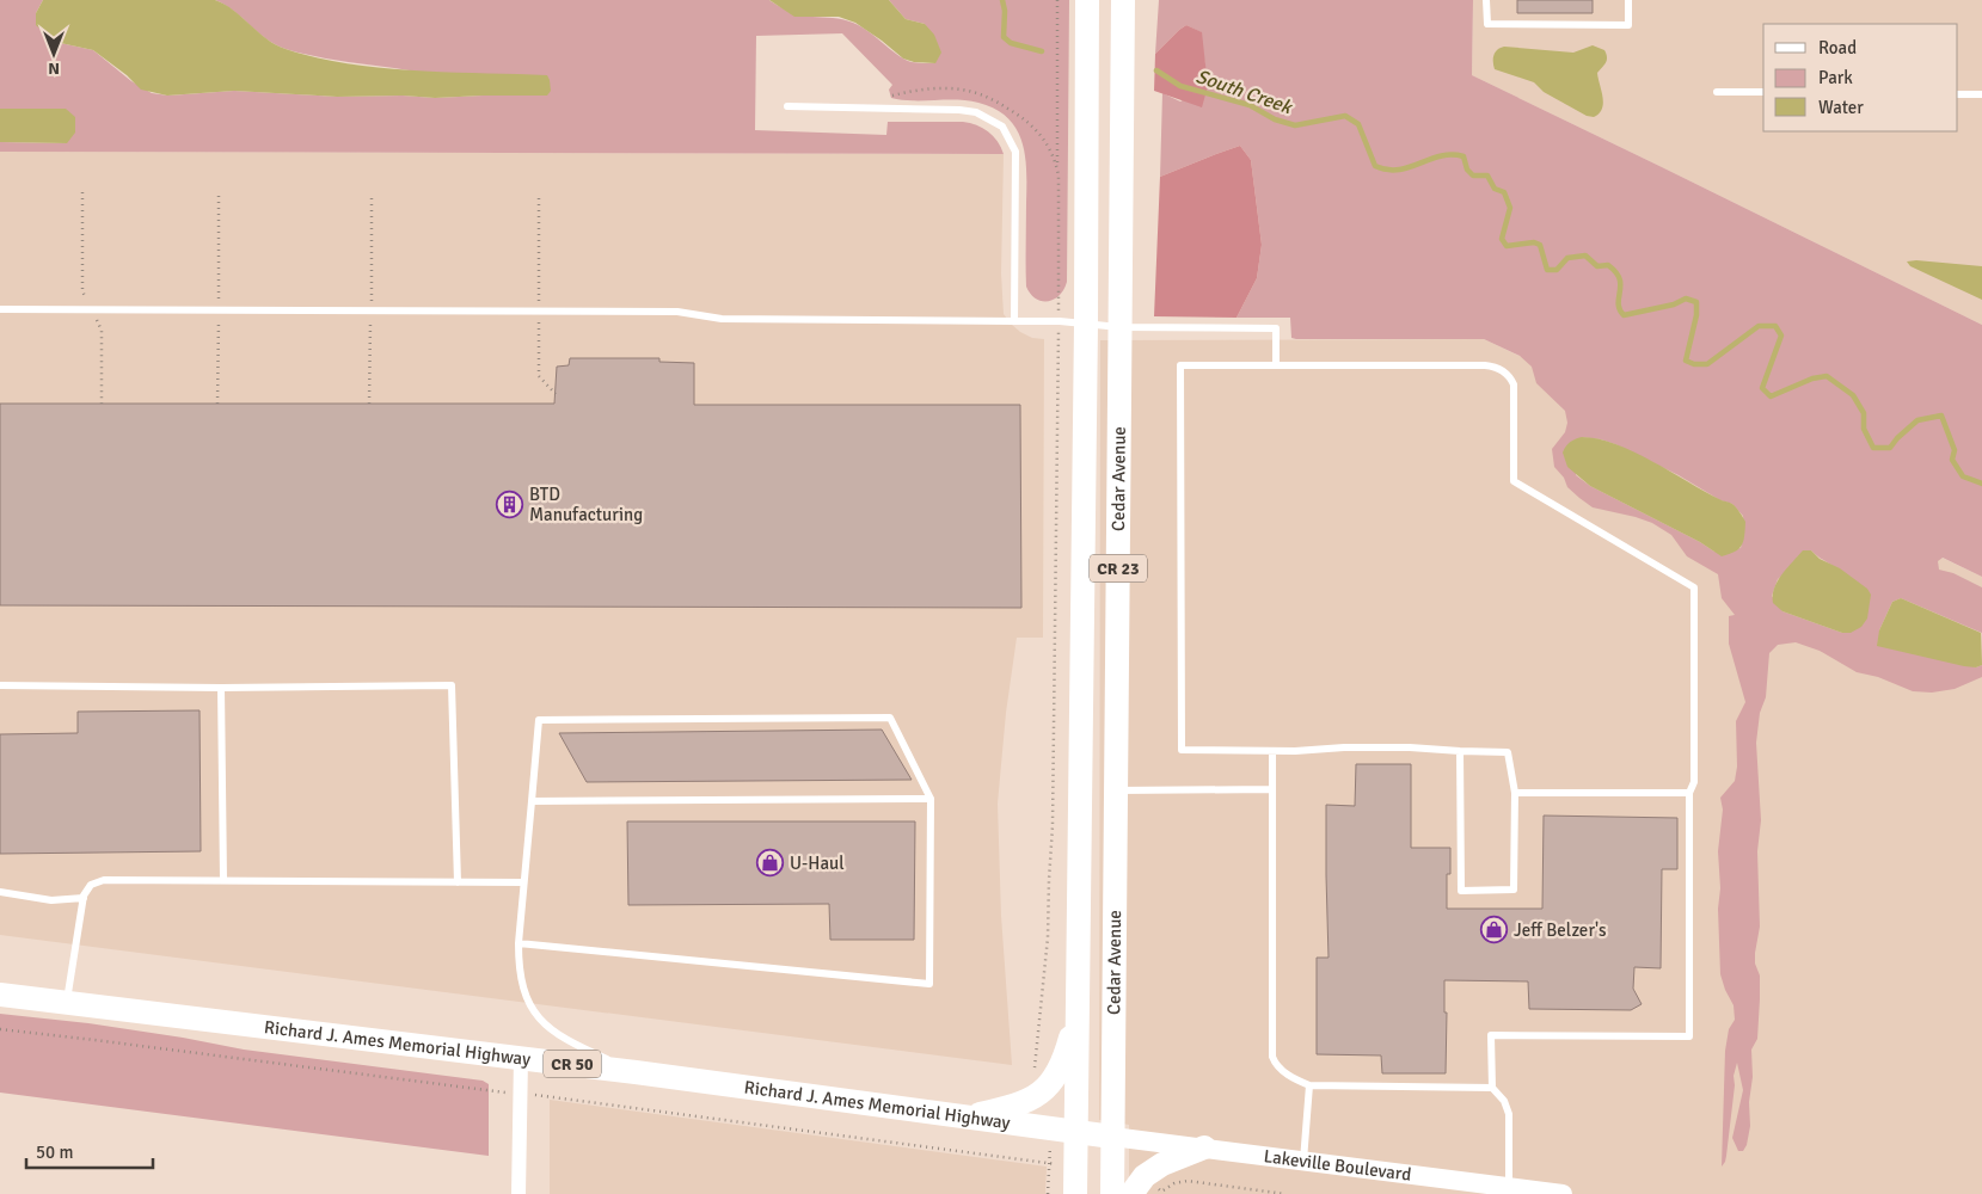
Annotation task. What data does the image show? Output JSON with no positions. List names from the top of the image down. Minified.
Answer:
{"streets":{"main road":["Cedar Avenue","CR 23","Richard J. Ames Memorial Highway","CR 50"],"street":["Lakeville Boulevard"]},"crossings":[["Cedar Avenue","CR 23"],["Cedar Avenue","Richard J. Ames Memorial Highway"],["Cedar Avenue","Lakeville Boulevard"],["CR 23","Richard J. Ames Memorial Highway"],["CR 23","Lakeville Boulevard"],["Richard J. Ames Memorial Highway","Lakeville Boulevard"]],"water":["South Creek"],"places":{"building":["BTD Manufacturing"],"shop":["U-Haul","Jeff Belzer's"]},"legend":["Road","Park","Water"],"scale_bar":"50 m","north":"bottom"}
